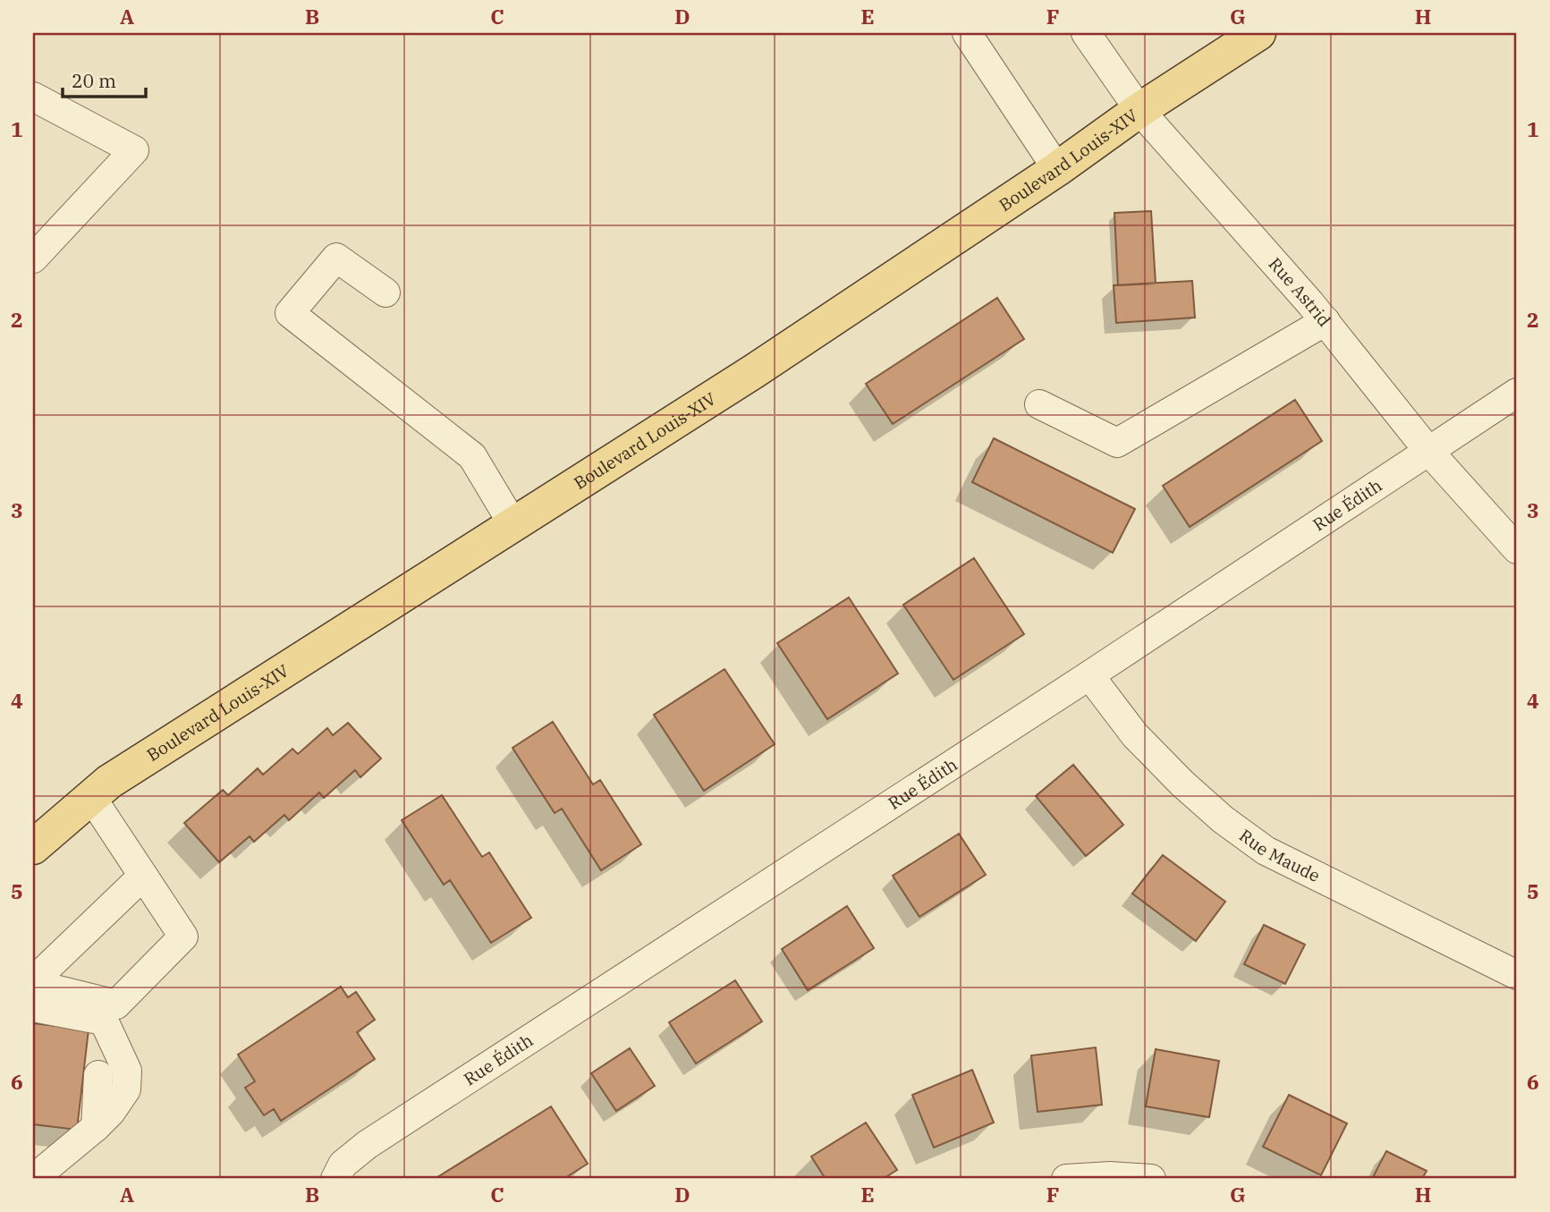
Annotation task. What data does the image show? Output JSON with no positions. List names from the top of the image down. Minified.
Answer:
{"streets":{"main road":["Boulevard Louis-XIV"],"street":["Rue Astrid","Rue Édith","Rue Maude"]},"crossings":[["Boulevard Louis-XIV","Rue Astrid"],["Rue Astrid","Rue Édith"],["Rue Édith","Rue Maude"]],"scale_bar":"20 m","grid":{"columns":["A","B","C","D","E","F","G","H"],"rows":["1","2","3","4","5","6"]}}
